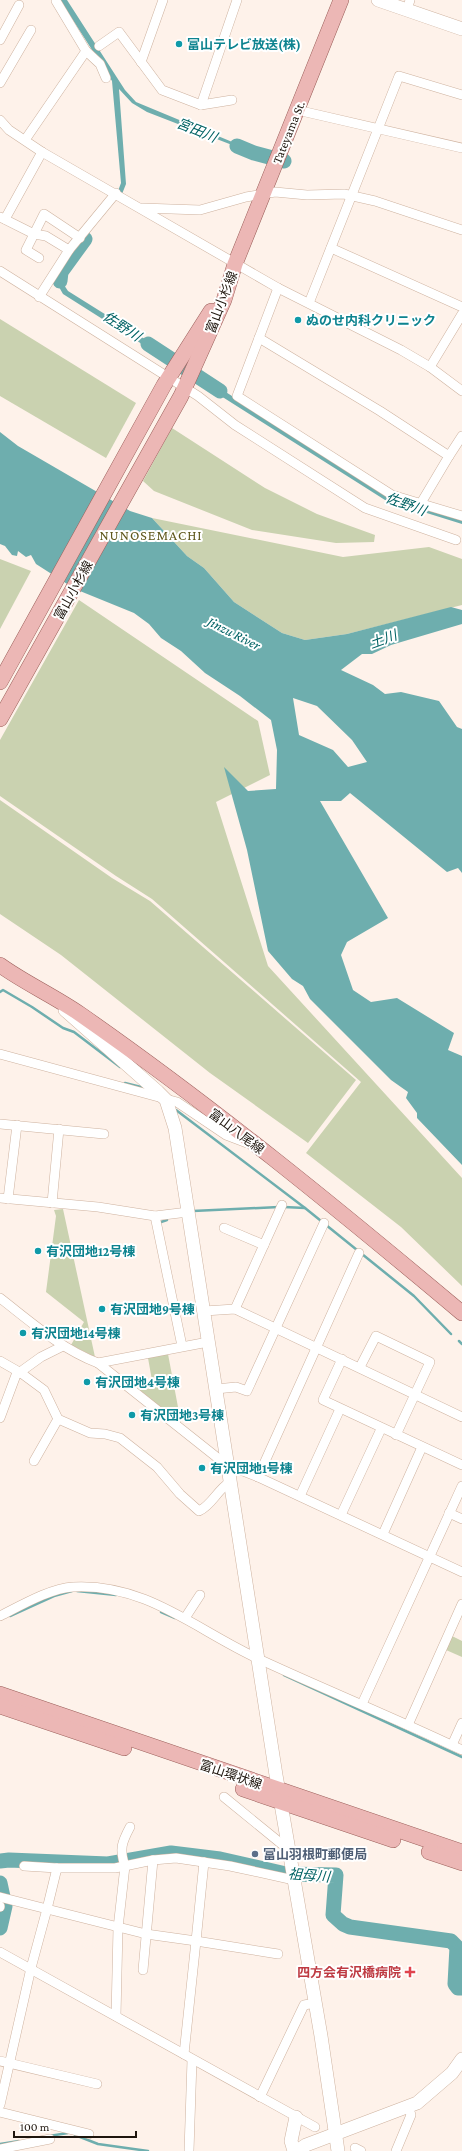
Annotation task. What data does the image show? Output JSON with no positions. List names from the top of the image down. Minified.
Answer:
{"streets":{"main road":["Tateyama St.","富山小杉線","富山八尾線","富山環状線"]},"crossings":[["Tateyama St.","富山小杉線"]],"districts":["NUNOSEMACHI"],"water":["宮田川","佐野川","Jinzu River","土川","祖母川"],"places":{"other":["富山テレビ放送(株)","ぬのせ内科クリニック","有沢団地12号棟","有沢団地9号棟","有沢団地14号棟","有沢団地4号棟","有沢団地3号棟","有沢団地1号棟","富山羽根町郵便局"],"health":["四方会有沢橋病院"]},"scale_bar":"100 m"}
